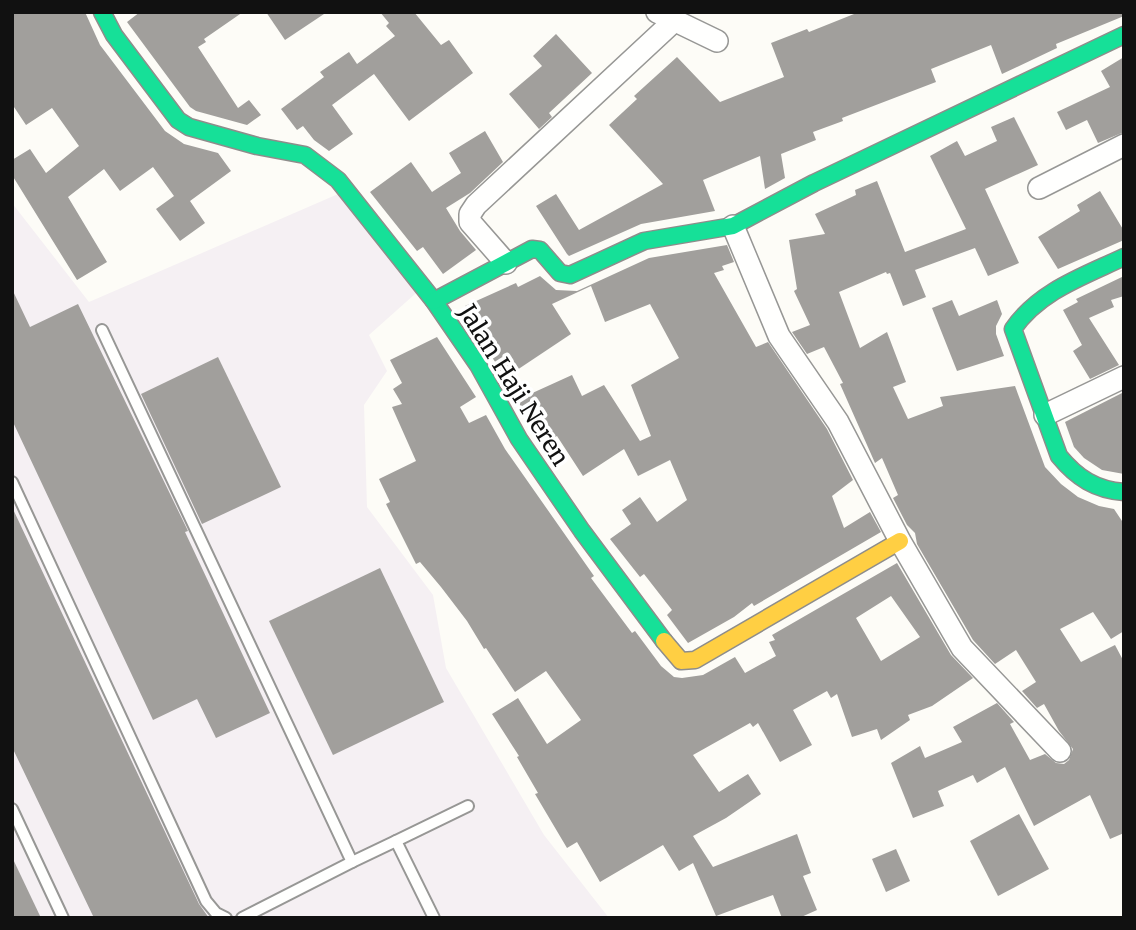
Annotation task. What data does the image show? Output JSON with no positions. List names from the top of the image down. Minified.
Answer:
{"streets":{"street":["Jalan Haji Neren"]}}
